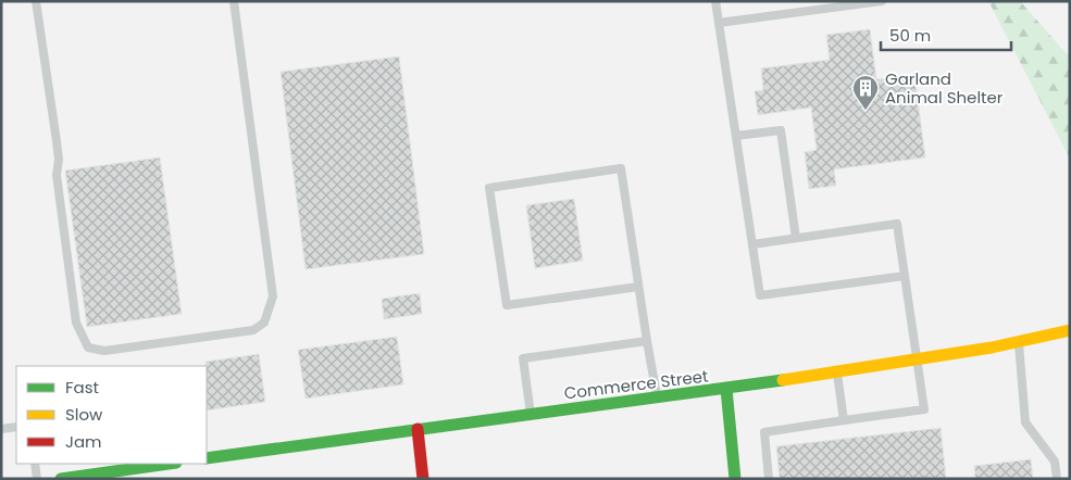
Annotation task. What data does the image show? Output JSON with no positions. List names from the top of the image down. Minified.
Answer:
{"streets":{"street":["Commerce Street"]},"places":{"building":["Garland Animal Shelter"]},"legend":["Fast","Slow","Jam"],"scale_bar":"50 m"}
